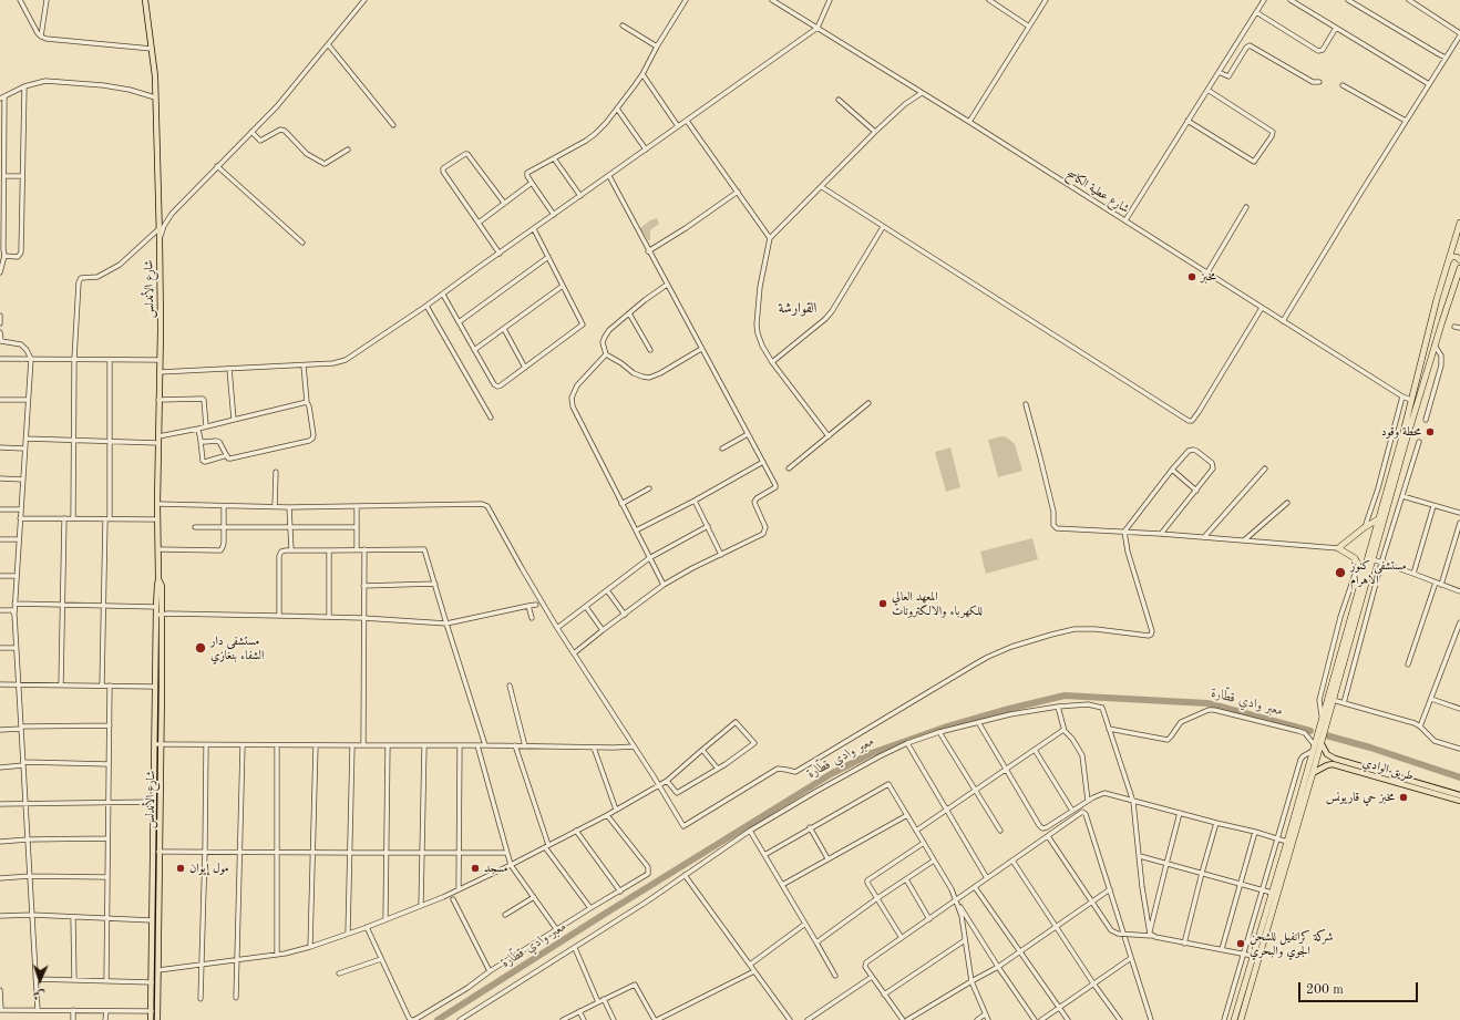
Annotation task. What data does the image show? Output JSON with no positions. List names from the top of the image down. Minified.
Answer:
{"streets":{"main road":["شارع الأندلس","طريق الوادي"],"street":["شارع عطية الكاسح"]},"districts":["القوارشة"],"water":["معبر وادي قطّارة"],"places":["مخبز","محطة وقود","مستشفى كنوز الاهرام","المعهد العالي للكهرباء والالكترونات","مستشفى دار الشفاء بنغازي","مخبز حي قاريونس","مول إيوان","مسجد","شركة كرانفيل للشحن الجوي والبحري"],"scale_bar":"200 m","north":"bottom"}
